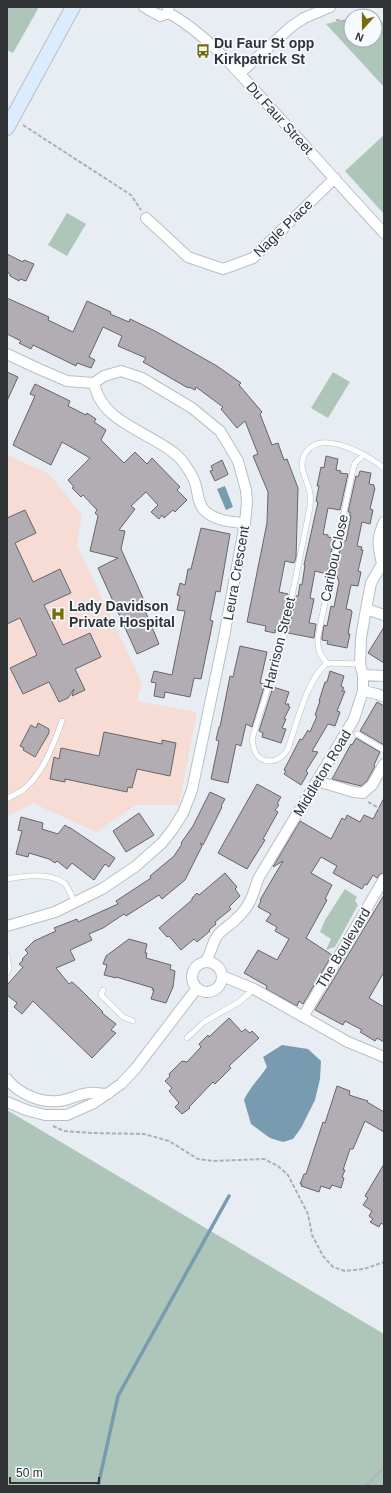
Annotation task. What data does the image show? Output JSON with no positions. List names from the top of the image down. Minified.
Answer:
{"streets":{"street":["Du Faur Street","Nagle Place","Leura Crescent","Middleton Road","The Boulevard"],"lane":["Caribou Close","Harrison Street"]},"crossings":[["Du Faur Street","Nagle Place"],["Caribou Close","Harrison Street"]],"places":{"bus stop":["Du Faur St opp Kirkpatrick St"],"hospital":["Lady Davidson Private Hospital"]},"scale_bar":"50 m","north":"bottom"}
